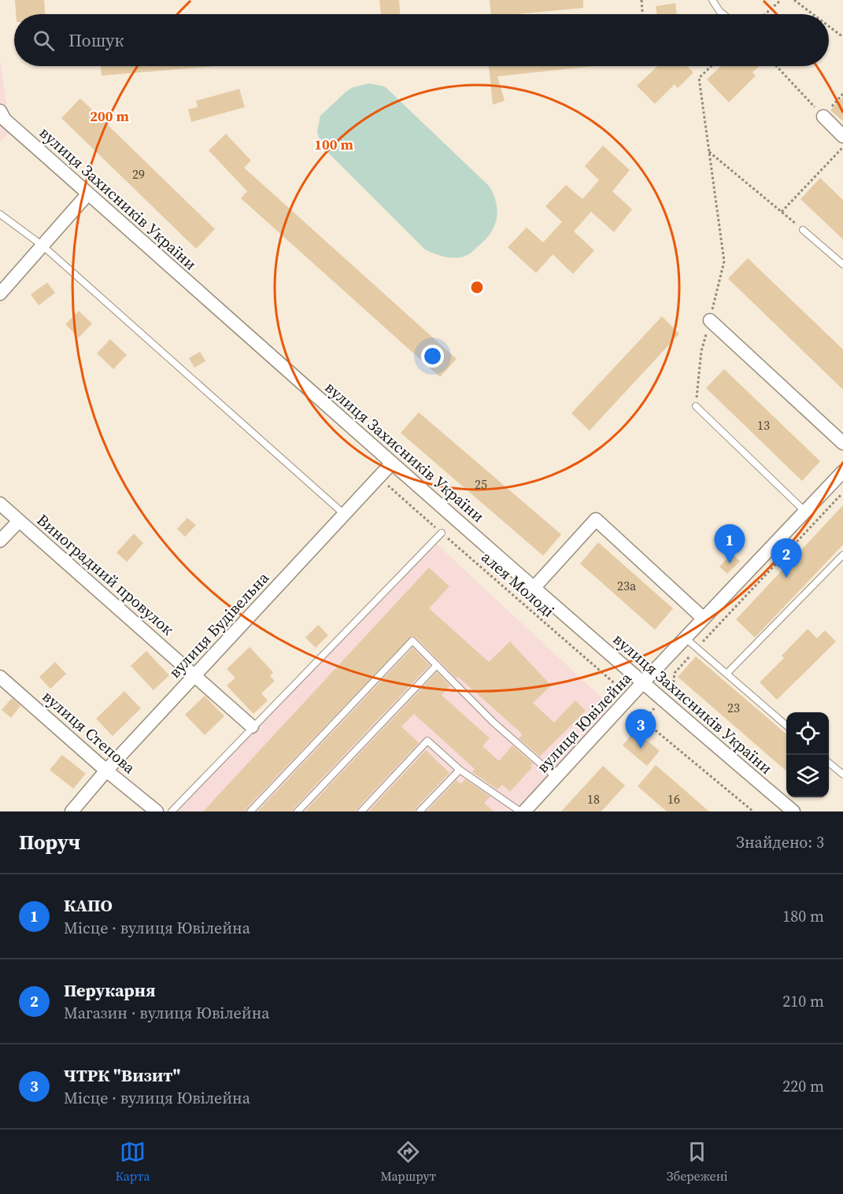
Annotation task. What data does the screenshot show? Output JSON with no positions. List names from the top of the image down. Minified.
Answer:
{"streets":{"street":["вулиця Захисників України","Виноградний провулок","вулиця Будівельна","вулиця Ювілейна","вулиця Степова"],"path":["алея Молоді"]},"crossings":[["вулиця Захисників України","вулиця Будівельна"],["вулиця Захисників України","вулиця Ювілейна"],["Виноградний провулок","вулиця Будівельна"],["алея Молоді","вулиця Будівельна"],["алея Молоді","вулиця Ювілейна"],["вулиця Будівельна","вулиця Степова"]],"house_numbers":["29","13","25","23а","23","18","16"],"page":{"search":"Пошук","pins":["1","2","3"],"heading":["Поруч","Знайдено: 3"],"list":[{"mark":"1","name":"КАПО","note":"Місце · вулиця Ювілейна","value":"180 m"},{"mark":"2","name":"Перукарня","note":"Магазин · вулиця Ювілейна","value":"210 m"},{"mark":"3","name":"ЧТРК \"Визит\"","note":"Місце · вулиця Ювілейна","value":"220 m"}],"nav":["Карта","Маршрут","Збережені"]},"rings":["200 m","100 m"]}
